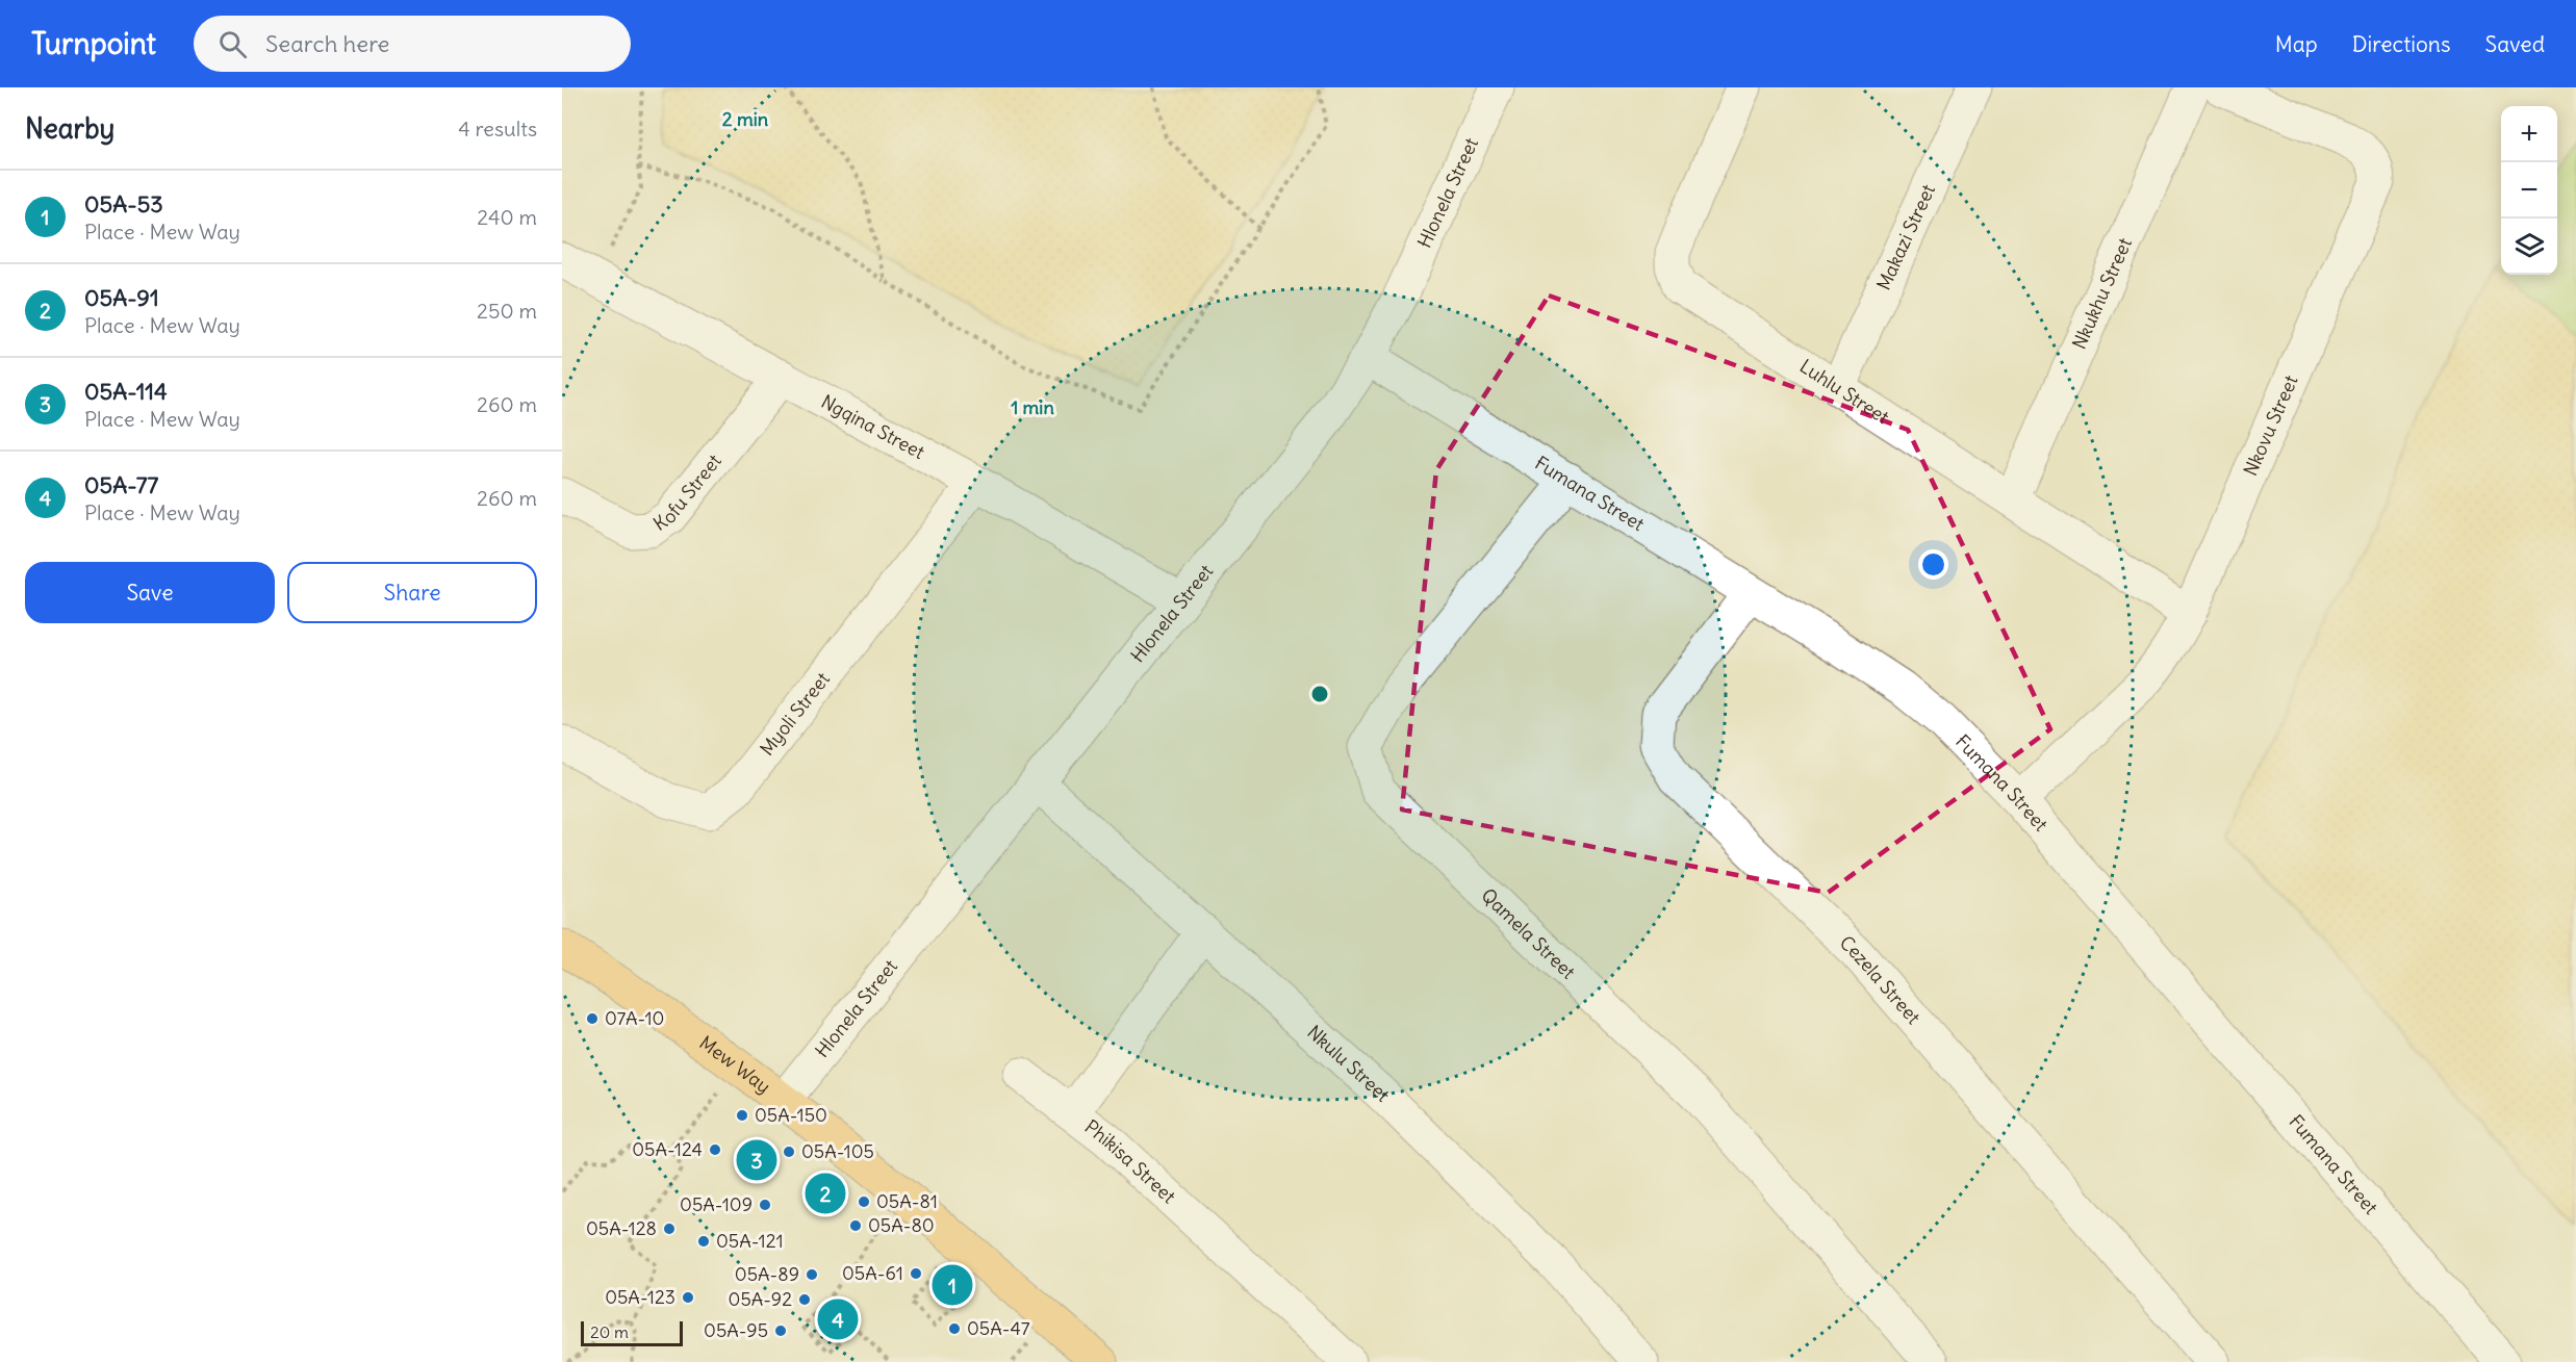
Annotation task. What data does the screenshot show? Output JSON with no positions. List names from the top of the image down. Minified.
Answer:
{"streets":{"main road":["Mew Way"],"street":["Hlonela Street","Makazi Street","Nkukhu Street","Luhlu Street","Nkovu Street","Ngqina Street","Kofu Street","Fumana Street","Myoli Street","Qamela Street","Cezela Street","Nkulu Street","Phikisa Street"]},"crossings":[["Hlonela Street","Ngqina Street"],["Hlonela Street","Fumana Street"],["Hlonela Street","Nkulu Street"],["Hlonela Street","Mew Way"],["Makazi Street","Luhlu Street"],["Nkukhu Street","Luhlu Street"],["Luhlu Street","Nkovu Street"],["Nkovu Street","Fumana Street"],["Ngqina Street","Kofu Street"],["Ngqina Street","Myoli Street"],["Fumana Street","Qamela Street"],["Fumana Street","Cezela Street"],["Nkulu Street","Phikisa Street"]],"places":["07A-10","05A-150","05A-124","05A-105","05A-81","05A-109","05A-80","05A-128","05A-121","05A-61","05A-89","05A-123","05A-92","05A-47","05A-95"],"scale_bar":"20 m","page":{"header":"Turnpoint","search":"Search here","nav":["Map","Directions","Saved"],"heading":["Nearby","4 results"],"map_buttons":["+","−"],"list":[{"mark":"1","name":"05A-53","note":"Place · Mew Way","value":"240 m"},{"mark":"2","name":"05A-91","note":"Place · Mew Way","value":"250 m"},{"mark":"3","name":"05A-114","note":"Place · Mew Way","value":"260 m"},{"mark":"4","name":"05A-77","note":"Place · Mew Way","value":"260 m"}],"buttons":["Save","Share"],"pins":["3","2","1","4"],"scale":"20 m"},"rings":["2 min","1 min"]}
